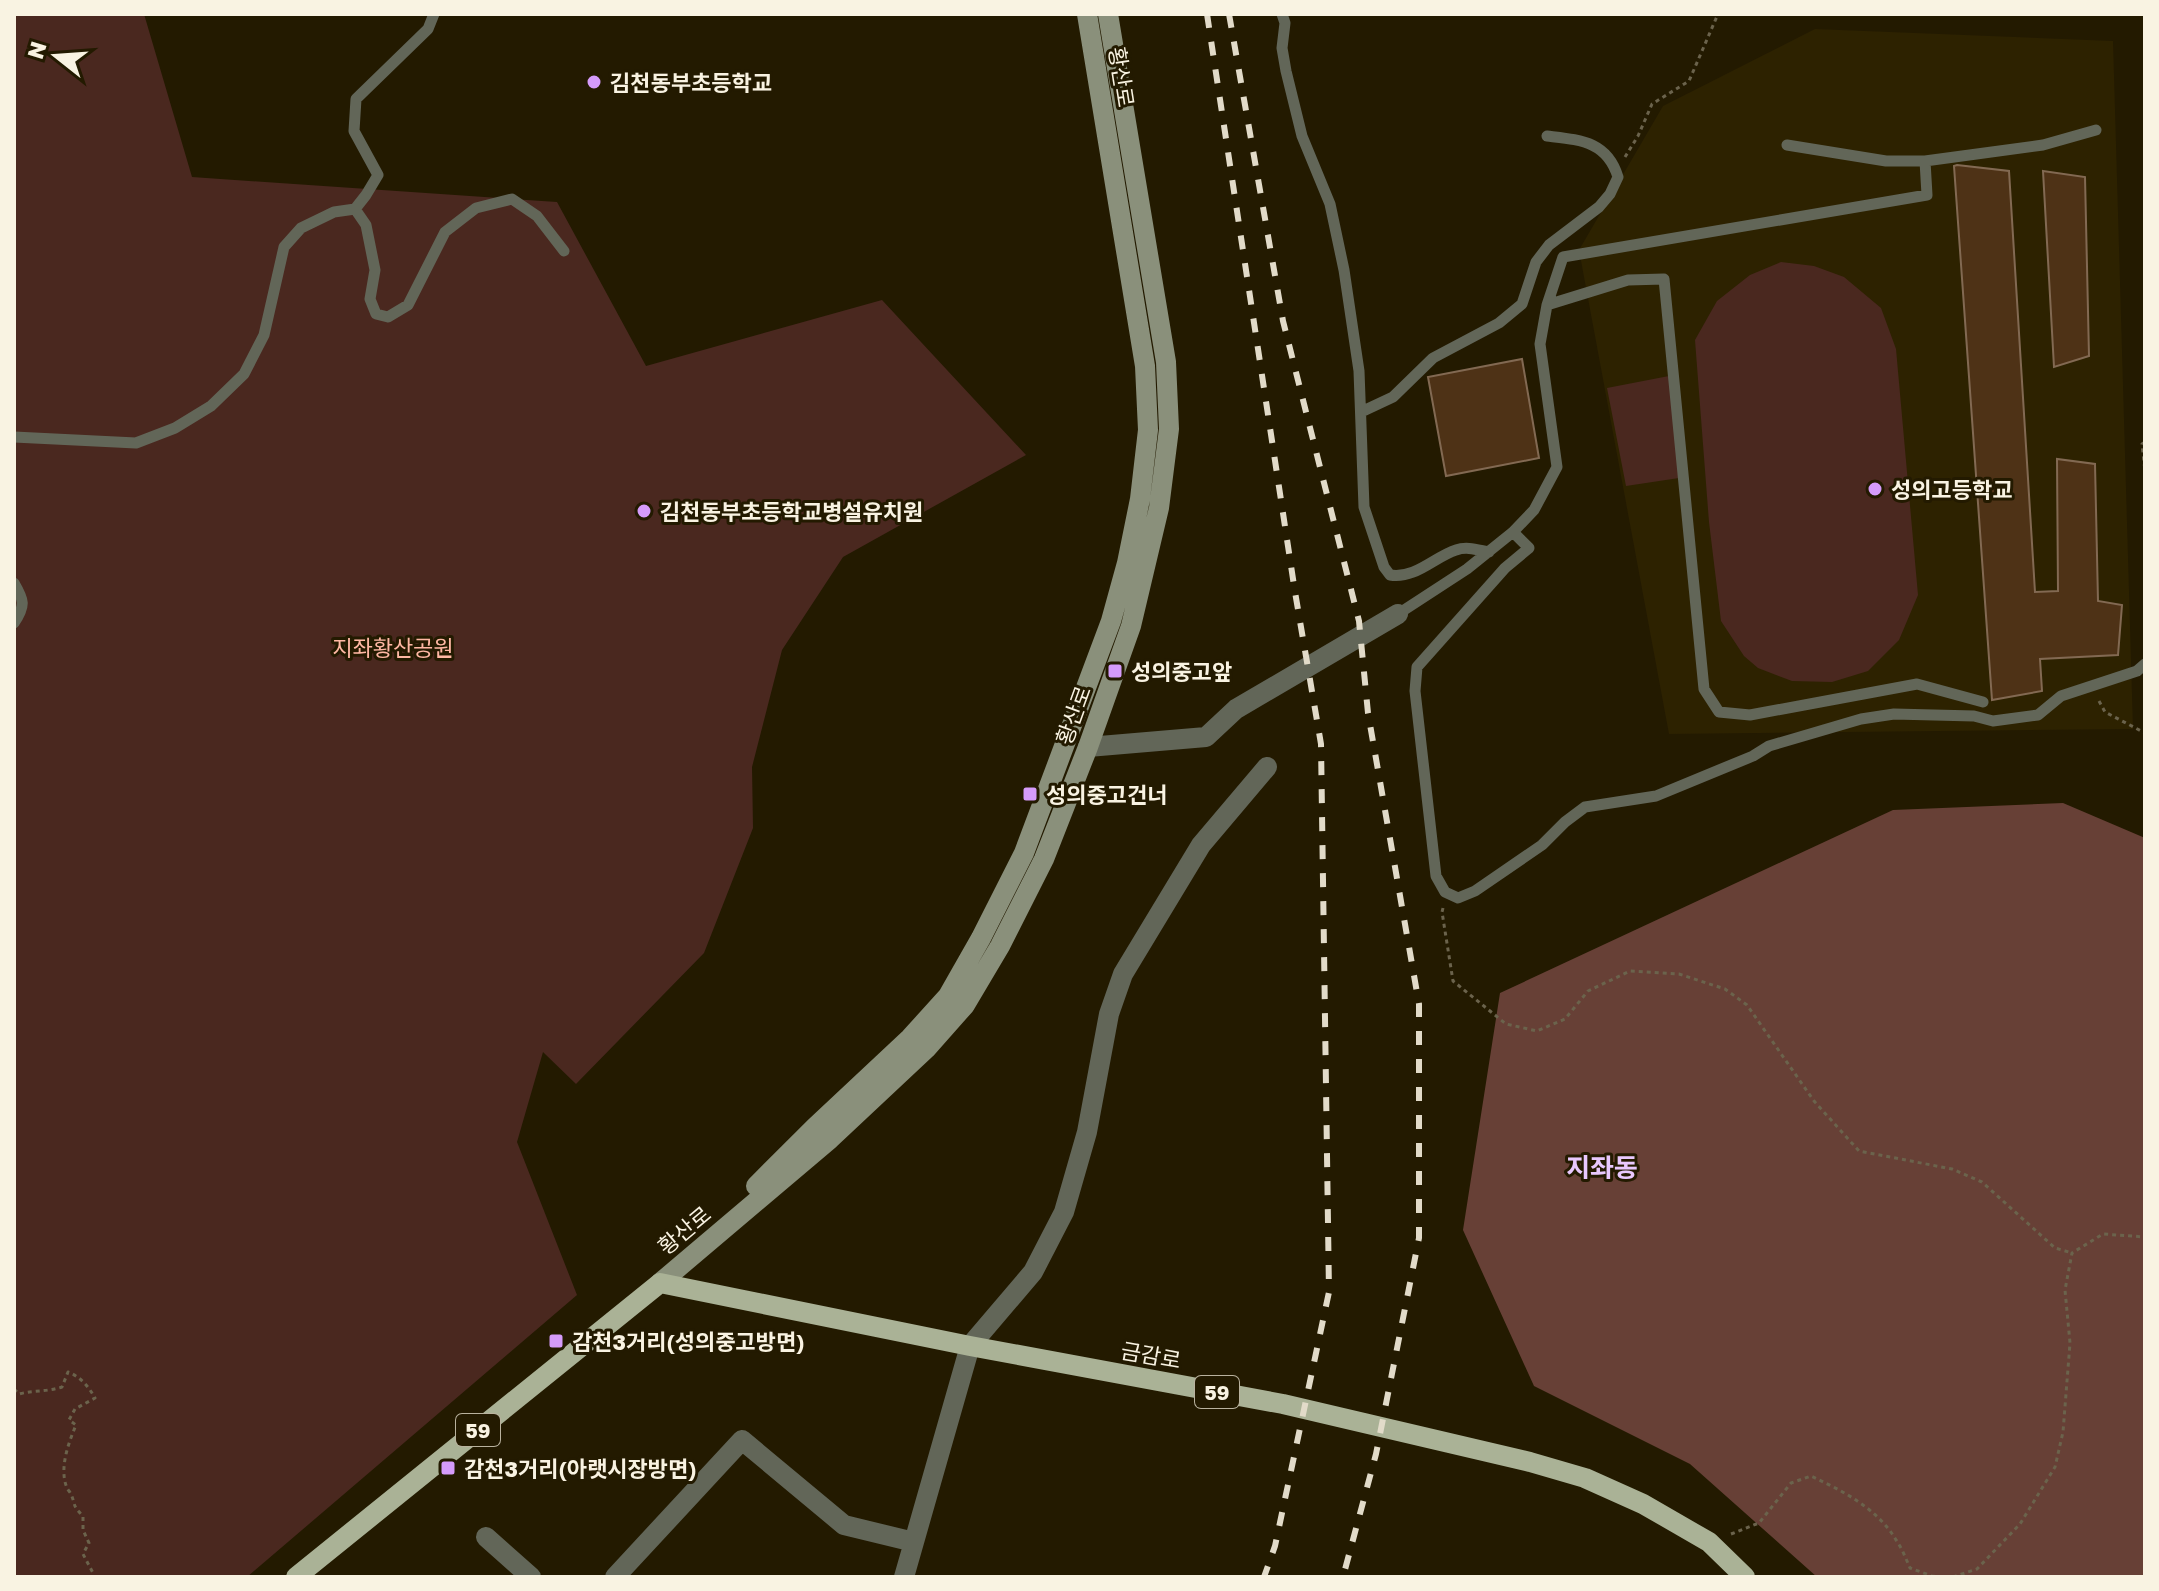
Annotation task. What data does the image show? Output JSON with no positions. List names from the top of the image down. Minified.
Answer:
{"streets":{"main road":["황산로","금감로","59"]},"crossings":[["황산로","금감로"]],"districts":["지좌동"],"parks":["지좌황산공원"],"places":{"other":["김천동부초등학교","성의고등학교","김천동부초등학교병설유치원"],"transit":["성의중고앞","성의중고건너","감천3거리(성의중고방면)","감천3거리(아랫시장방면)"]},"north":"left"}
